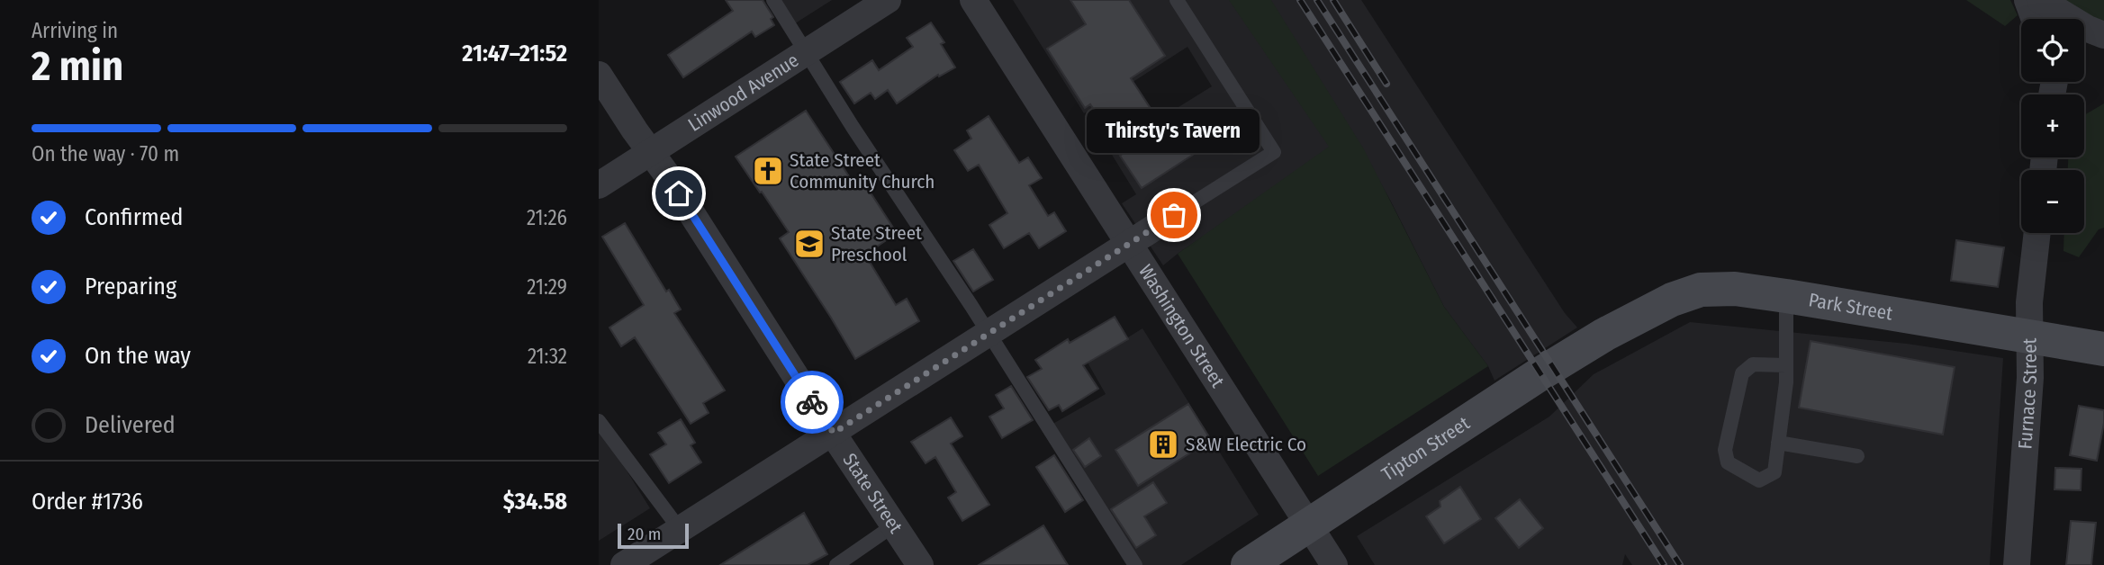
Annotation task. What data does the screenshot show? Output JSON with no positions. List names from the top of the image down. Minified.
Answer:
{"streets":{"street":["Linwood Avenue","Park Street","Washington Street","Furnace Street","Tipton Street","State Street"]},"crossings":[["Linwood Avenue","State Street"],["Park Street","Furnace Street"],["Park Street","Tipton Street"],["Washington Street","Tipton Street"]],"places":{"church":["State Street Community Church"],"other":["Thirsty's Tavern"],"school or university":["State Street Preschool"],"building":["S&W Electric Co"]},"scale_bar":"20 m","page":{"heading":["2 min","Arriving in","21:47–21:52"],"panel":["Order #1736","$34.58"],"map_buttons":["+","−"],"bar":"On the way · 70 m","bubble":"Thirsty's Tavern","list":[["Confirmed","21:26"],["Preparing","21:29"],["On the way","21:32"],"Delivered"],"scale":"20 m"}}
